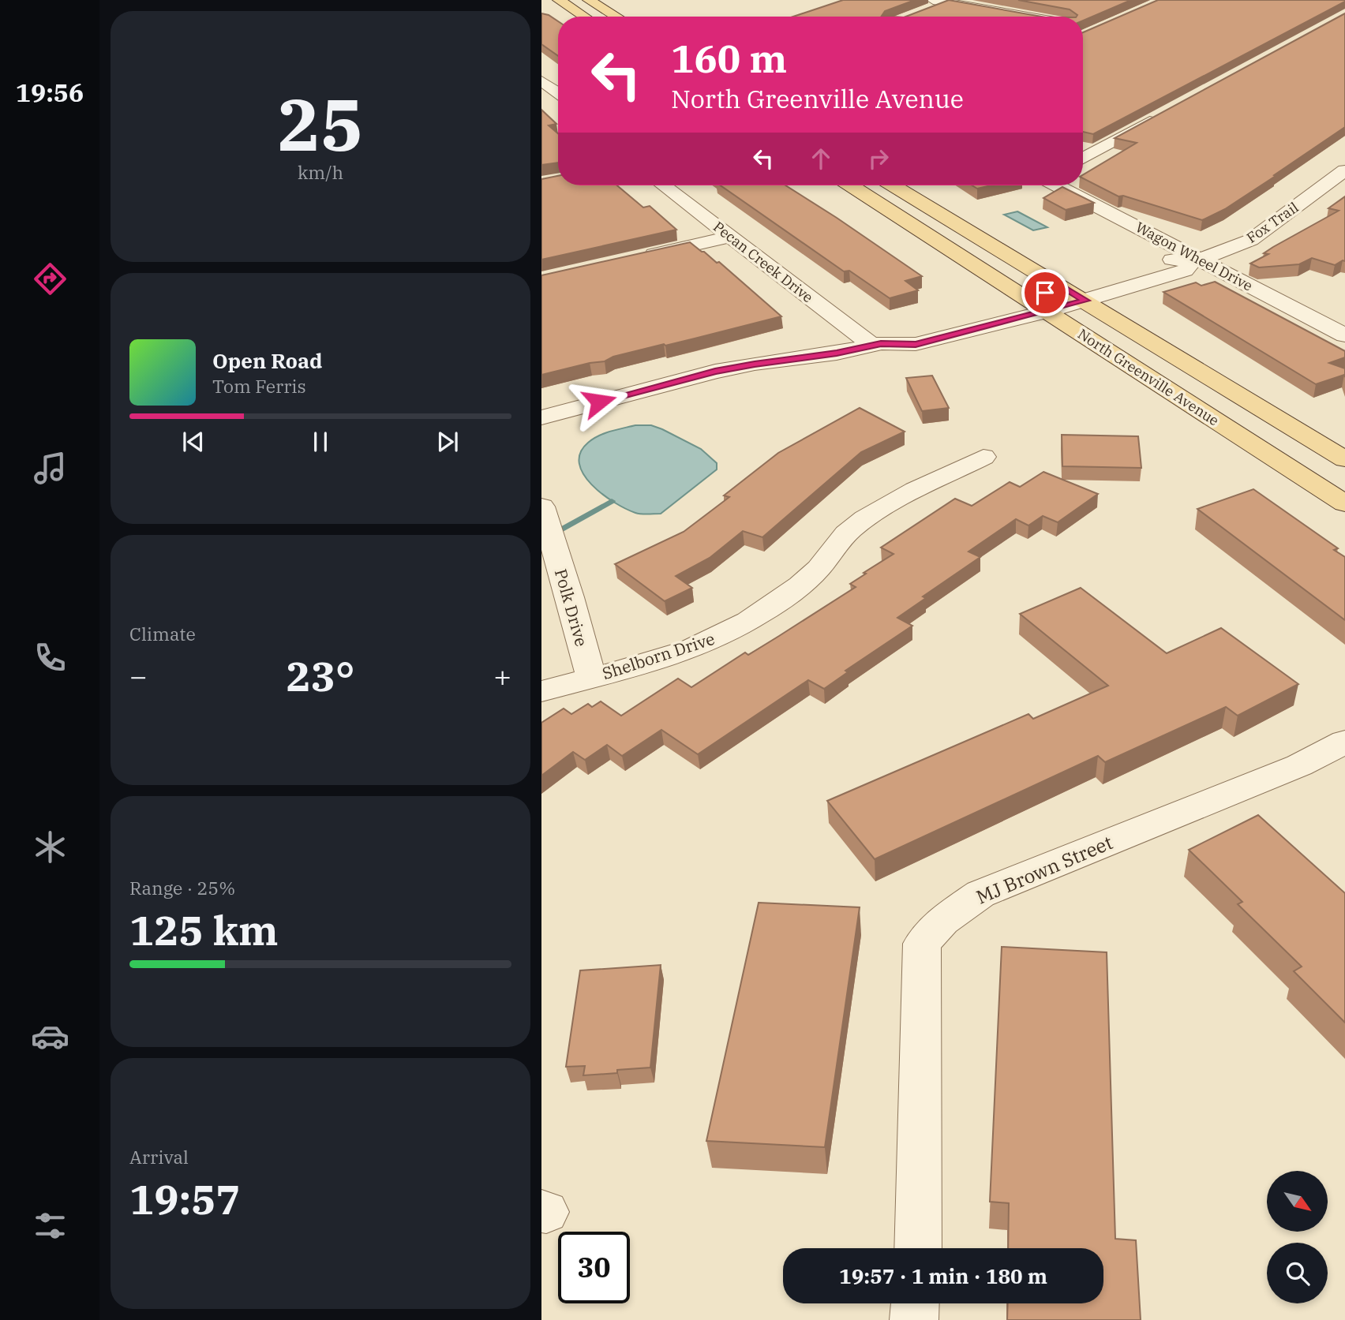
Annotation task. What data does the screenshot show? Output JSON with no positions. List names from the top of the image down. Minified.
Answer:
{"streets":{"main road":["North Greenville Avenue"],"street":["Fox Trail","Wagon Wheel Drive","Pecan Creek Drive","Polk Drive","Shelborn Drive","MJ Brown Street"]},"crossings":[["Fox Trail","Wagon Wheel Drive"],["Fox Trail","Pecan Creek Drive"],["Fox Trail","North Greenville Avenue"],["Polk Drive","Shelborn Drive"]],"north":"bottom right","page":{"tabs":"19:56","tile":[["25","km/h"],"Climate",["Range · 25%","125 km"],["Arrival","19:57"]],"turn":["160 m","North Greenville Avenue"],"song":["Open Road","Tom Ferris"],"heat":["−","23°","+"],"limit":"30","trip":"19:57 · 1 min · 180 m"}}
